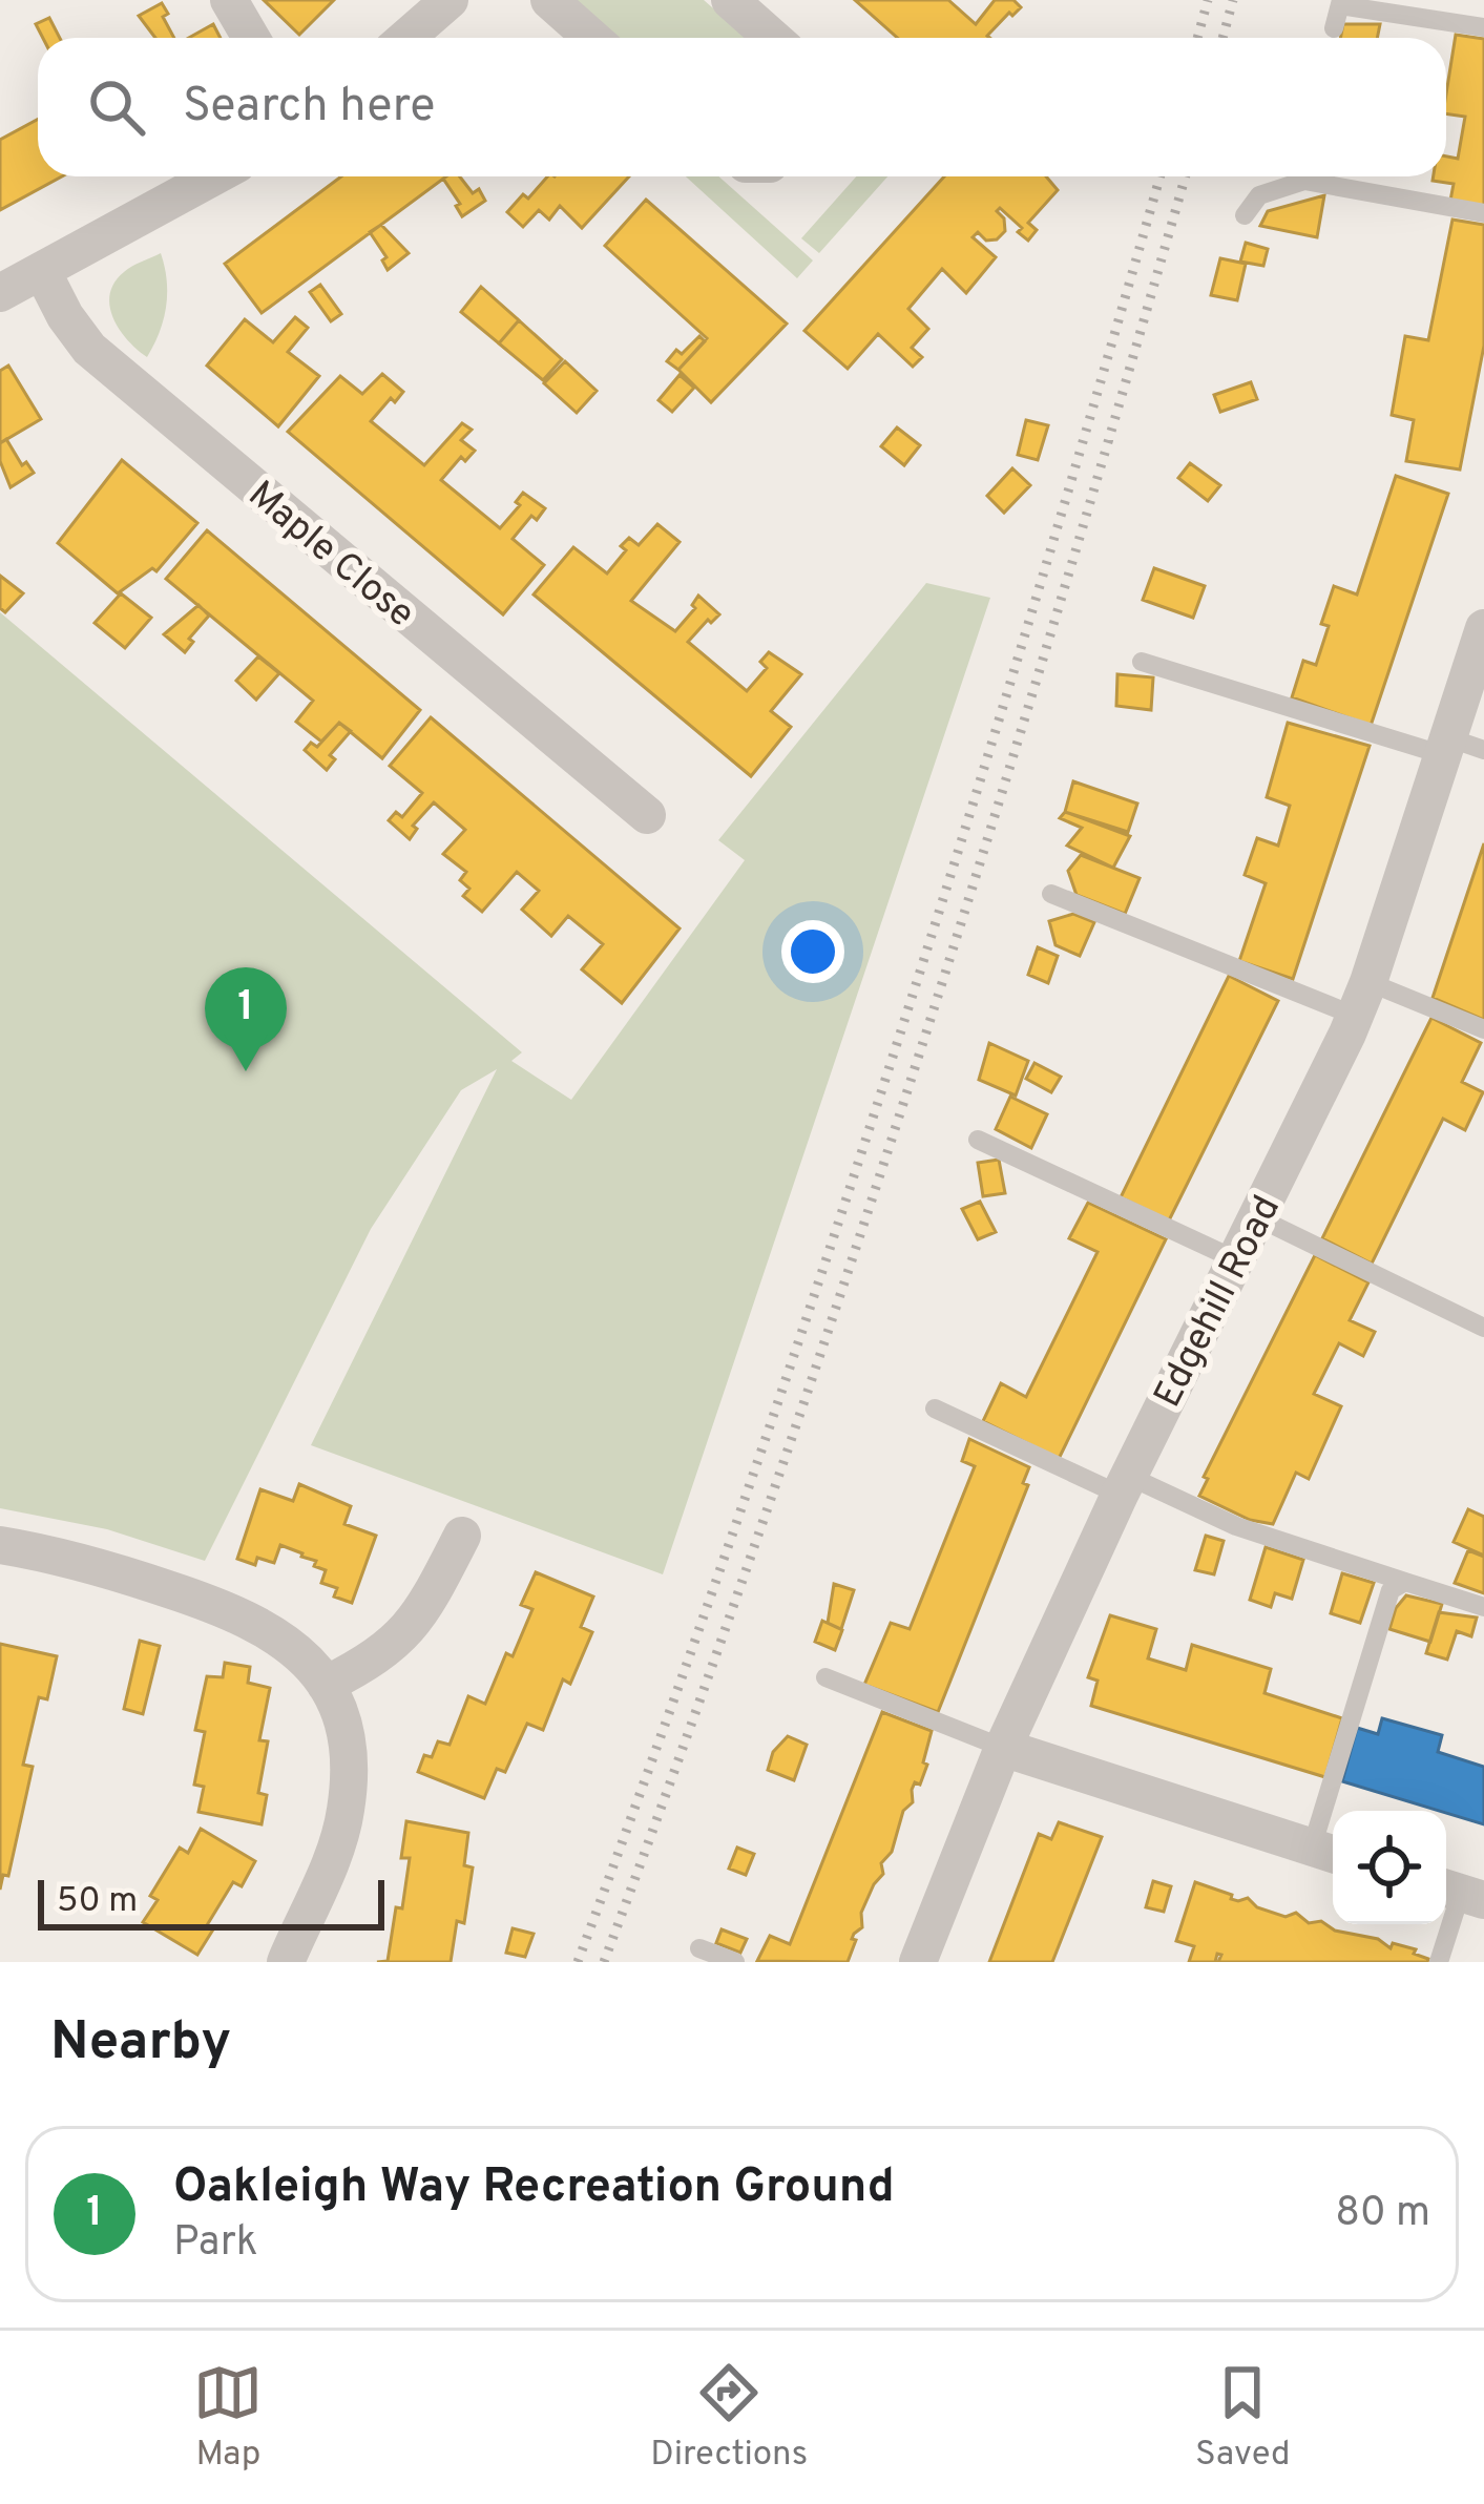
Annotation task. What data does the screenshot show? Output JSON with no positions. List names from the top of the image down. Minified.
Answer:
{"streets":{"street":["Maple Close","Edgehill Road"]},"scale_bar":"50 m","page":{"search":"Search here","pins":"1","scale":"50 m","heading":"Nearby","list":[{"mark":"1","name":"Oakleigh Way Recreation Ground","note":"Park","value":"80 m"}],"nav":["Map","Directions","Saved"]}}
